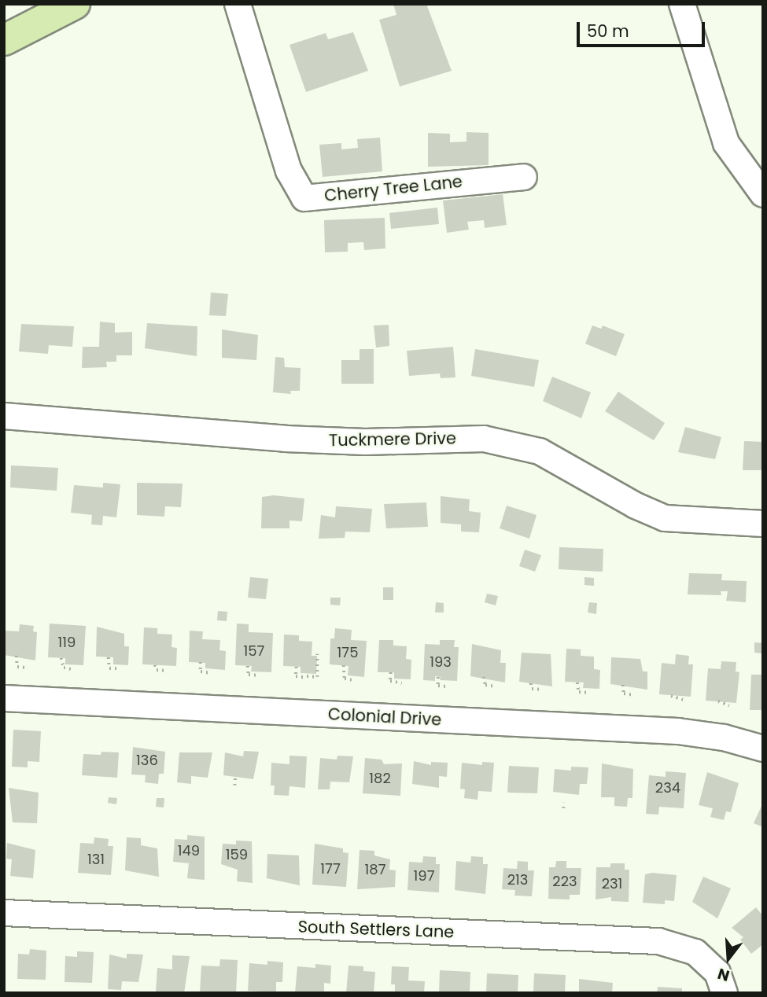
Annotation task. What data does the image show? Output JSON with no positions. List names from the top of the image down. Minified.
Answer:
{"streets":{"street":["Cherry Tree Lane","Tuckmere Drive","Colonial Drive","South Settlers Lane"]},"house_numbers":["119","157","175","193","136","182","234","149","159","131","177","187","197","213","223","231"],"scale_bar":"50 m","north":"bottom"}
